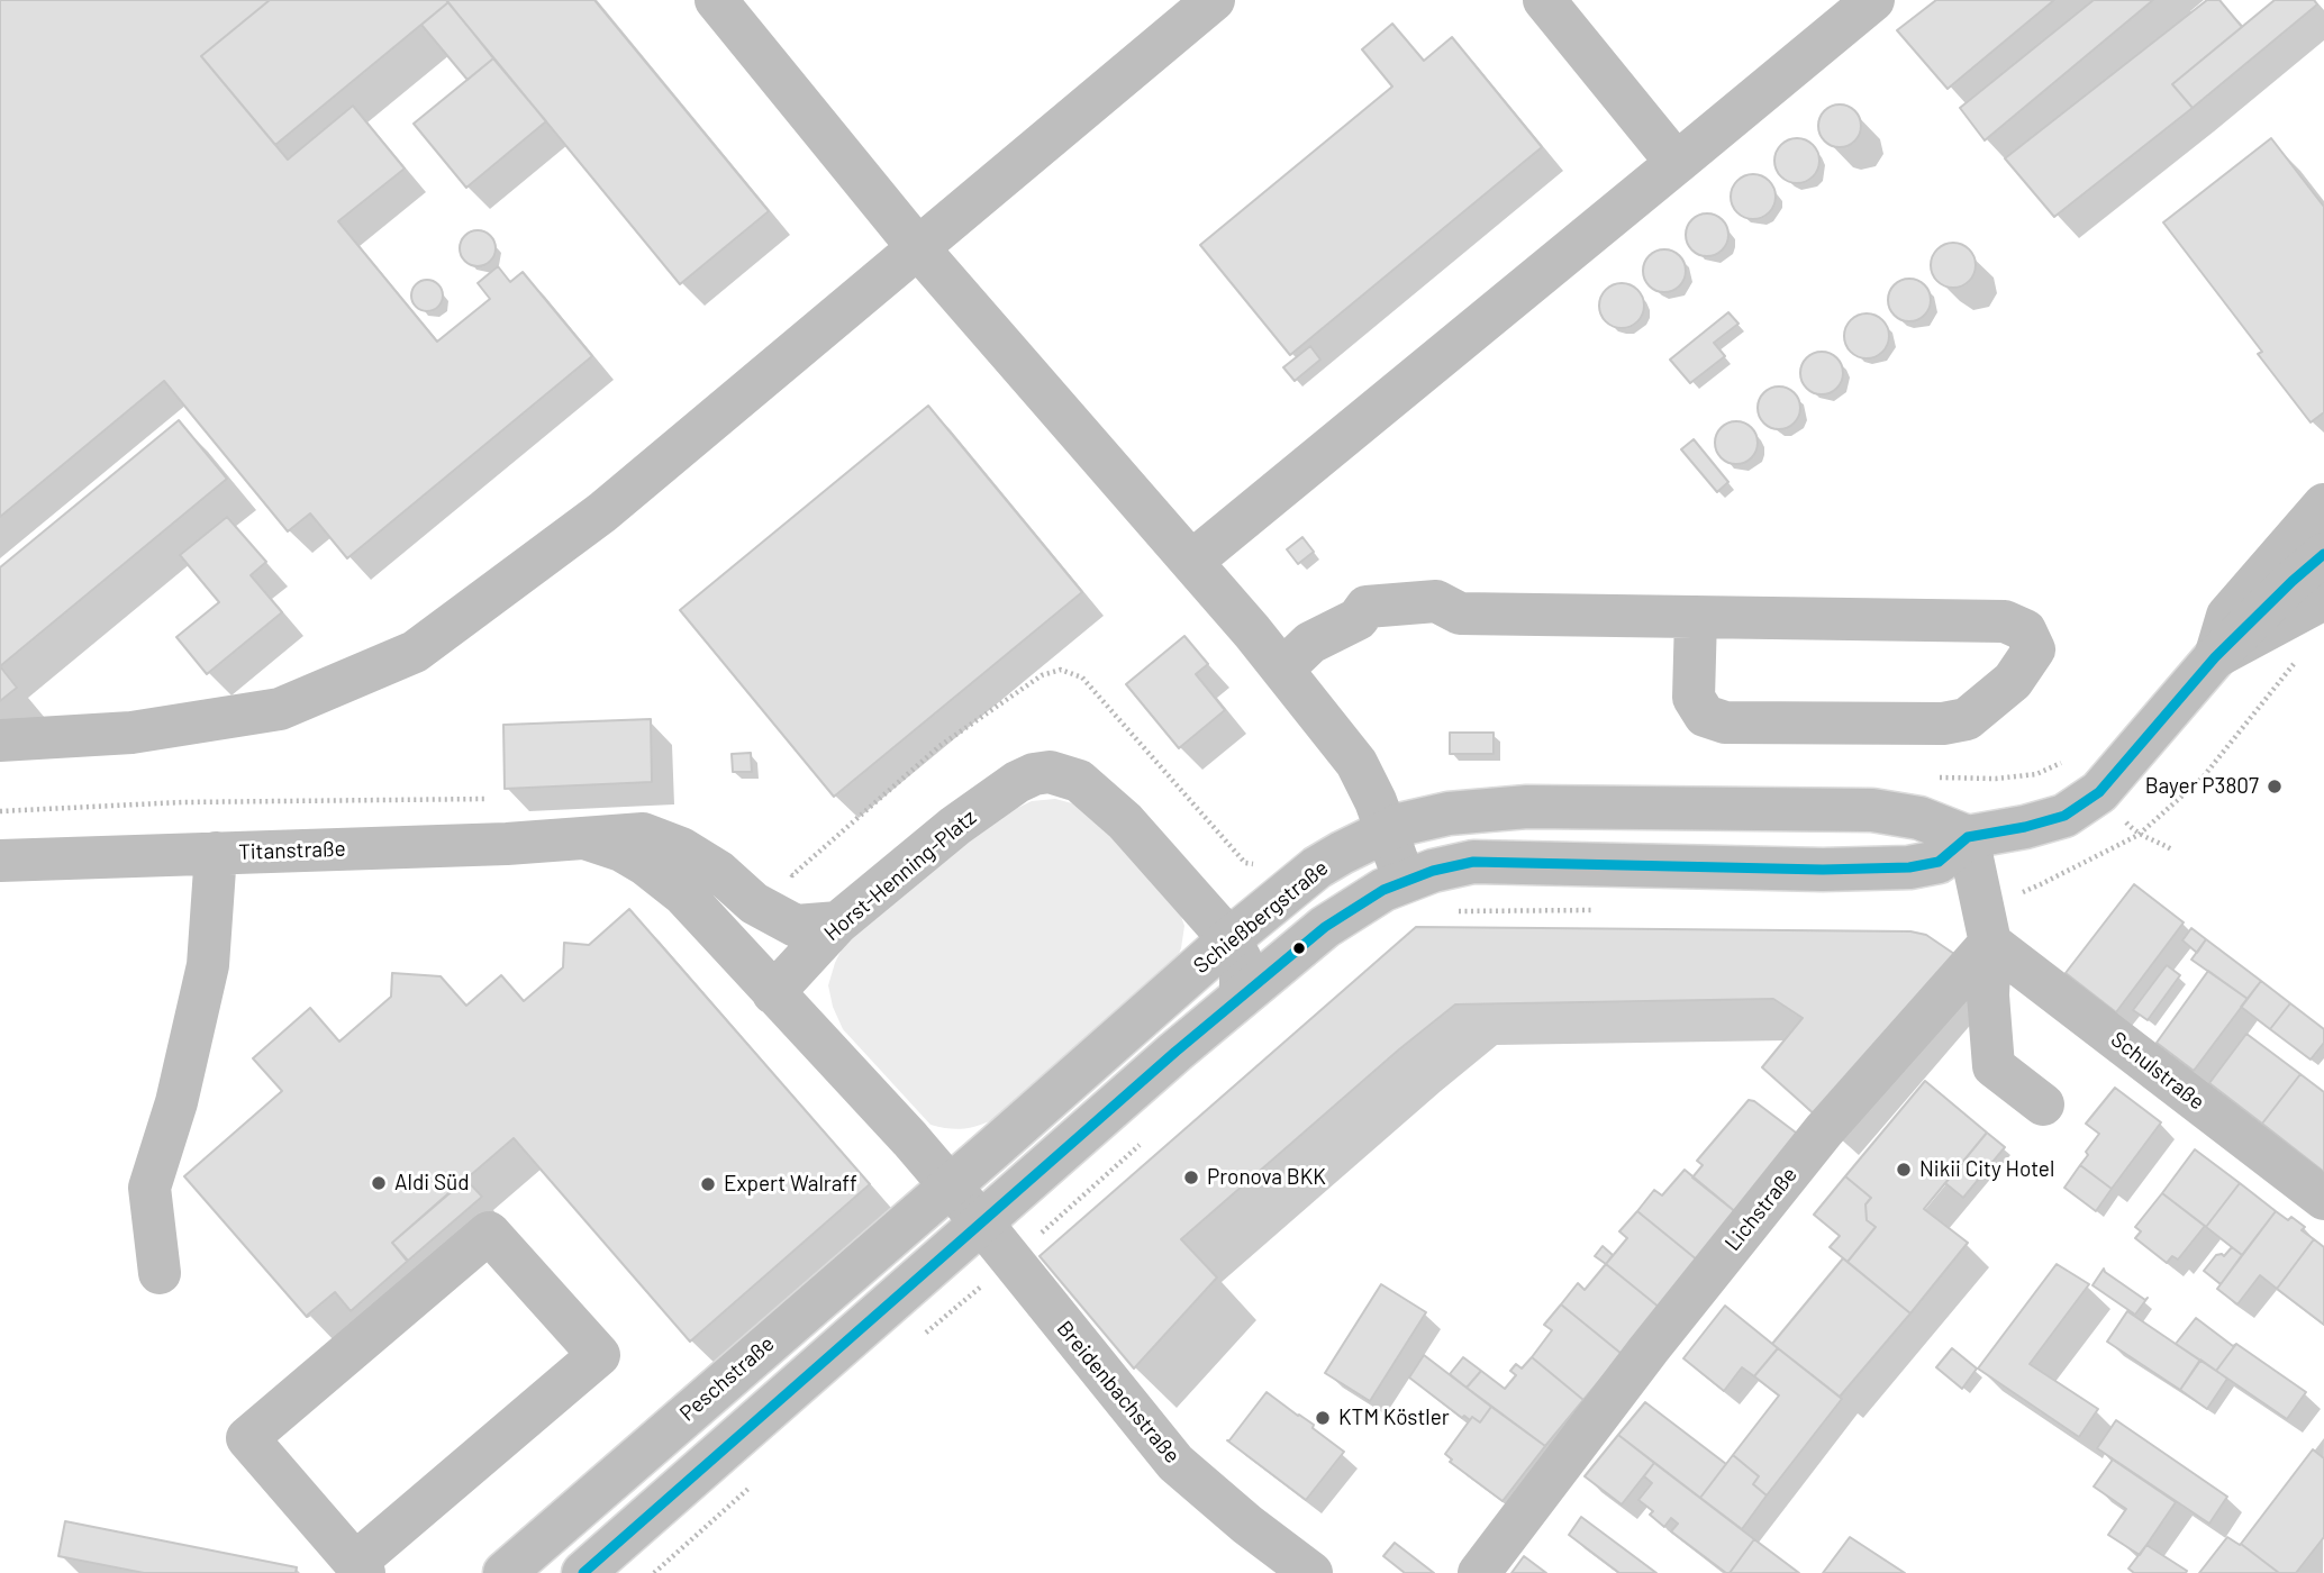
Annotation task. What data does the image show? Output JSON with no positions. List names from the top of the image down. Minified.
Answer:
{"streets":{"street":["Titanstraße","Horst-Henning-Platz","Schießbergstraße","Schulstraße","Lichstraße","Peschstraße","Breidenbachstraße"]},"crossings":[["Titanstraße","Horst-Henning-Platz"],["Horst-Henning-Platz","Schießbergstraße"],["Schießbergstraße","Peschstraße"],["Schießbergstraße","Breidenbachstraße"],["Schulstraße","Lichstraße"],["Peschstraße","Breidenbachstraße"]],"places":["Bayer P3807","Nikii City Hotel","Pronova BKK","Aldi Süd","Expert Walraff","KTM Köstler"]}
